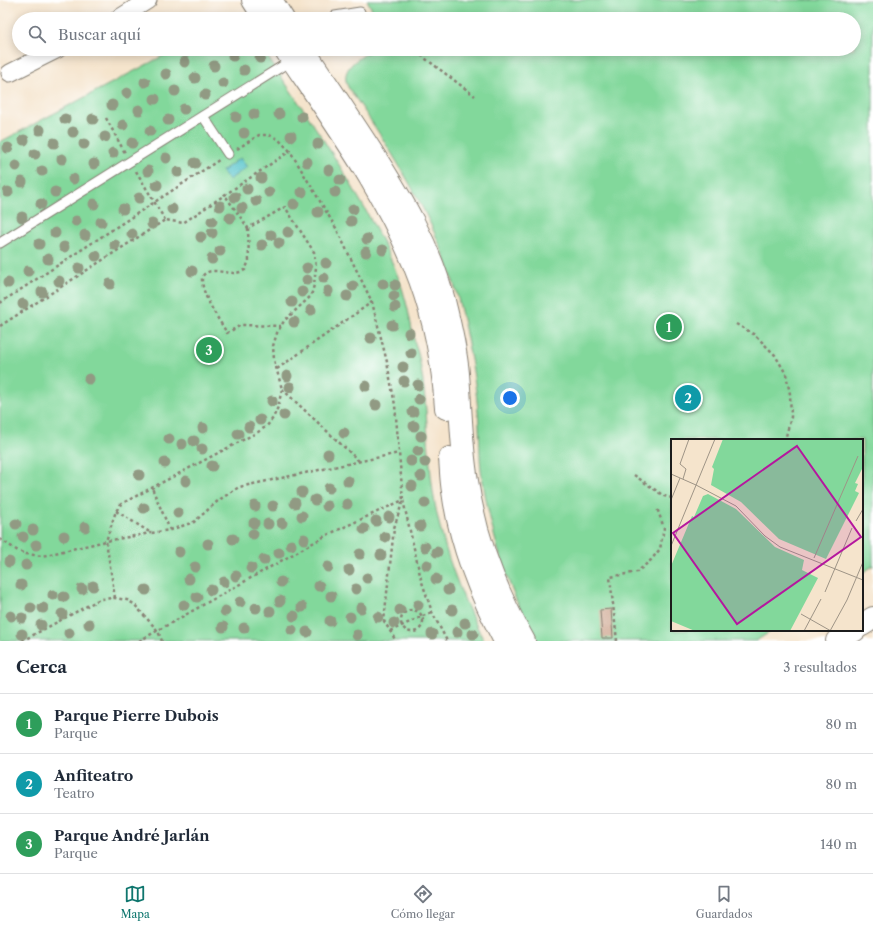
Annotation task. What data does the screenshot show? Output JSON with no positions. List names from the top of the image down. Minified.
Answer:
{"page":{"search":"Buscar aquí","pins":["1","3","2"],"heading":["Cerca","3 resultados"],"list":[{"mark":"1","name":"Parque Pierre Dubois","note":"Parque","value":"80 m"},{"mark":"2","name":"Anfiteatro","note":"Teatro","value":"80 m"},{"mark":"3","name":"Parque André Jarlán","note":"Parque","value":"140 m"}],"nav":["Mapa","Cómo llegar","Guardados"]}}
